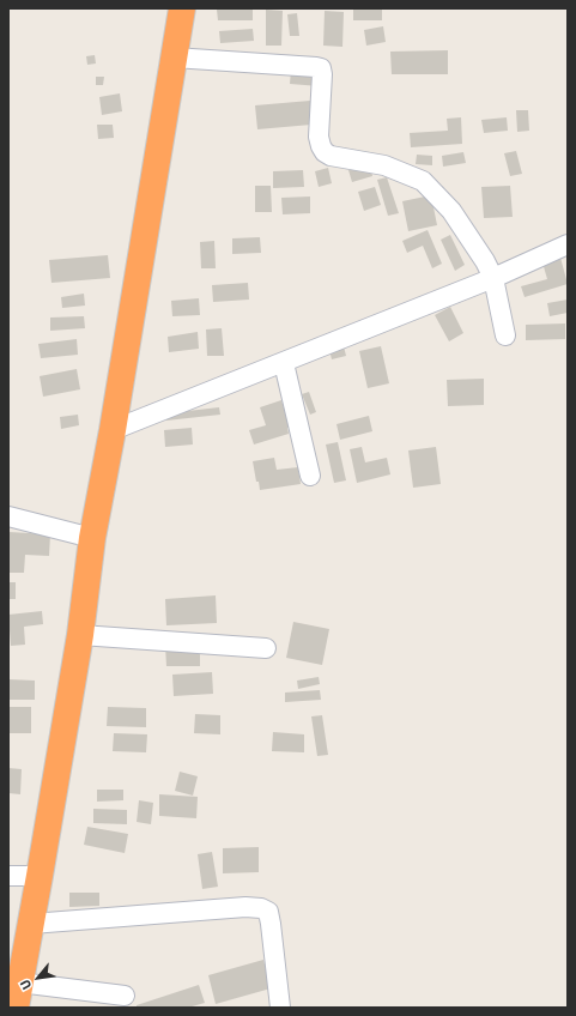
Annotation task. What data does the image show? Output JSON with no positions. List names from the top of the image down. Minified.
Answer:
{"north":"bottom left"}
